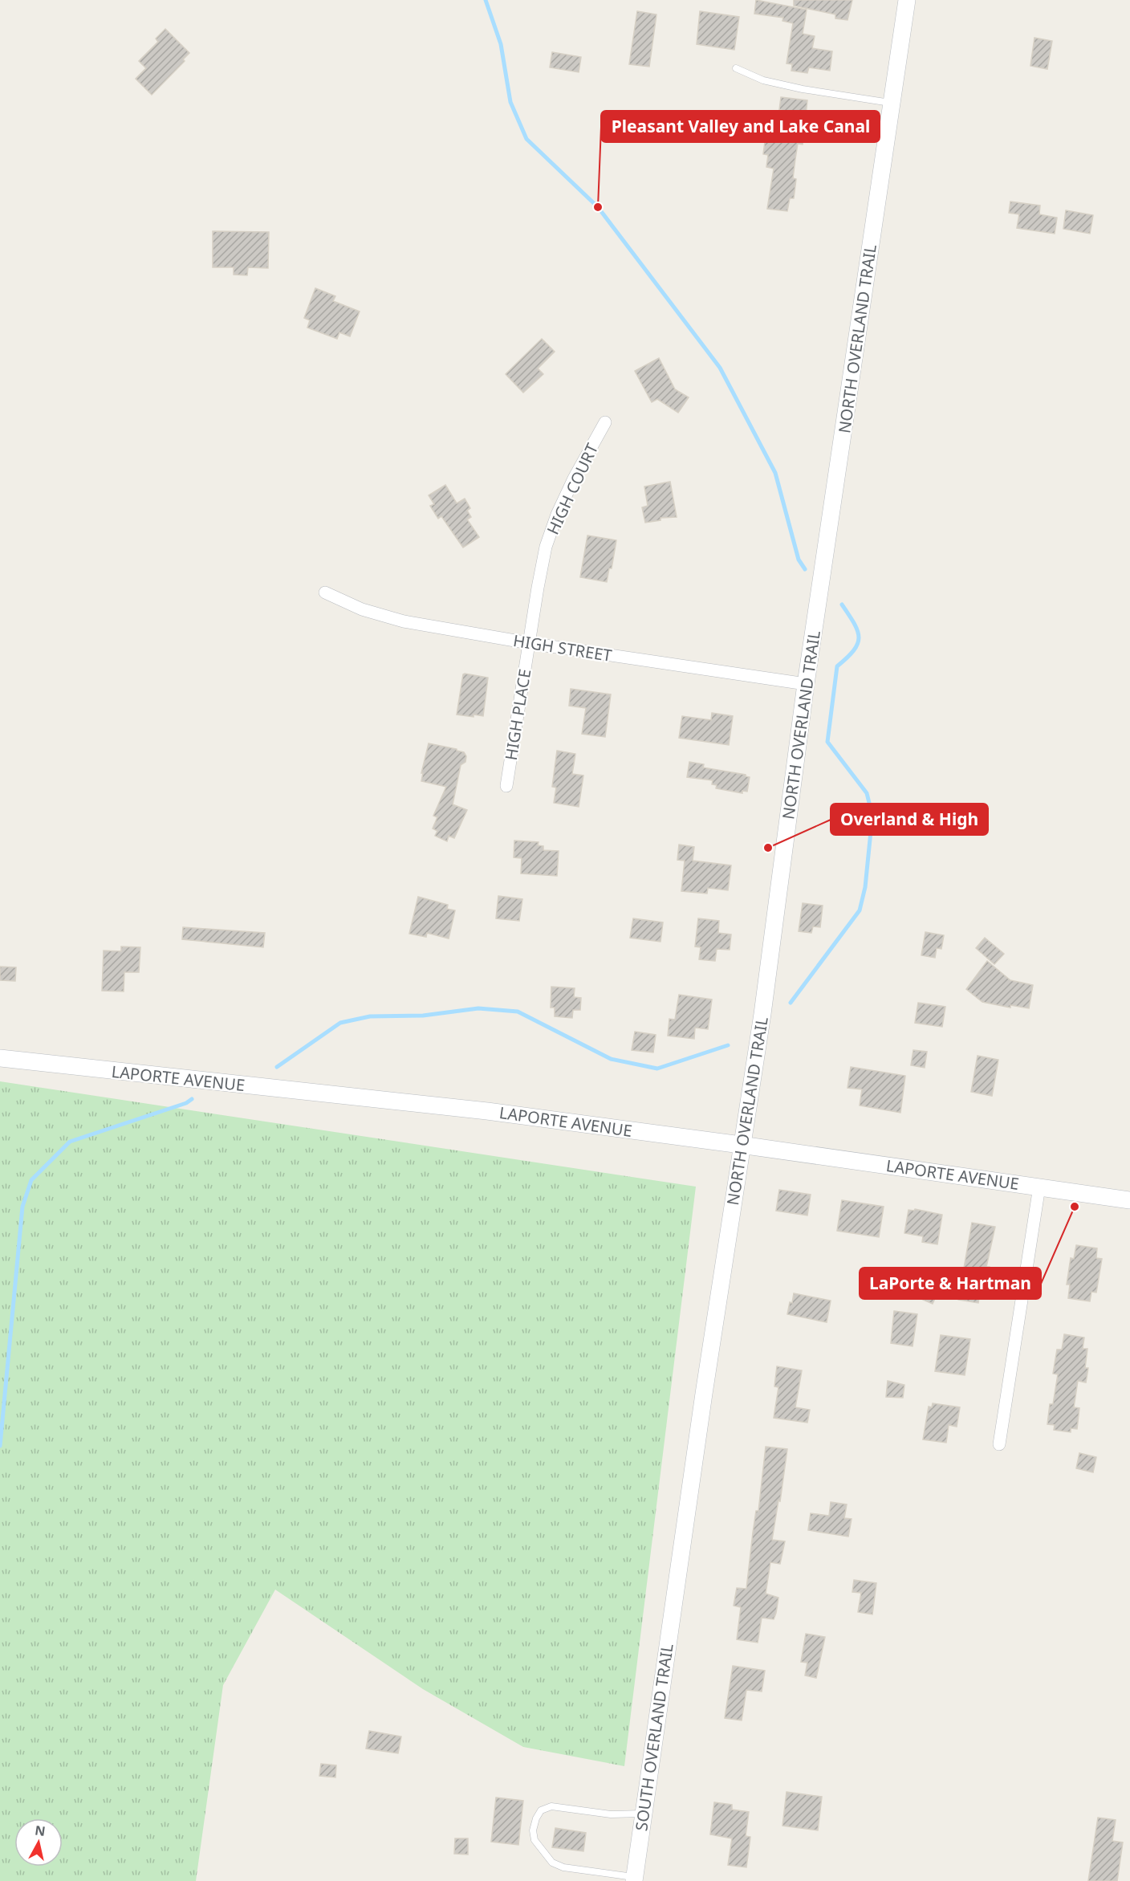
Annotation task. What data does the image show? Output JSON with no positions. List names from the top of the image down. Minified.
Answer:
{"streets":{"main road":["NORTH OVERLAND TRAIL","LAPORTE AVENUE","SOUTH OVERLAND TRAIL"],"street":["HIGH COURT","HIGH STREET","HIGH PLACE"]},"crossings":[["NORTH OVERLAND TRAIL","HIGH STREET"],["NORTH OVERLAND TRAIL","LAPORTE AVENUE"],["NORTH OVERLAND TRAIL","SOUTH OVERLAND TRAIL"],["HIGH COURT","HIGH STREET"],["HIGH COURT","HIGH PLACE"],["HIGH STREET","HIGH PLACE"]],"places":["Pleasant Valley and Lake Canal","Overland & High","LaPorte & Hartman"],"north":"top"}
